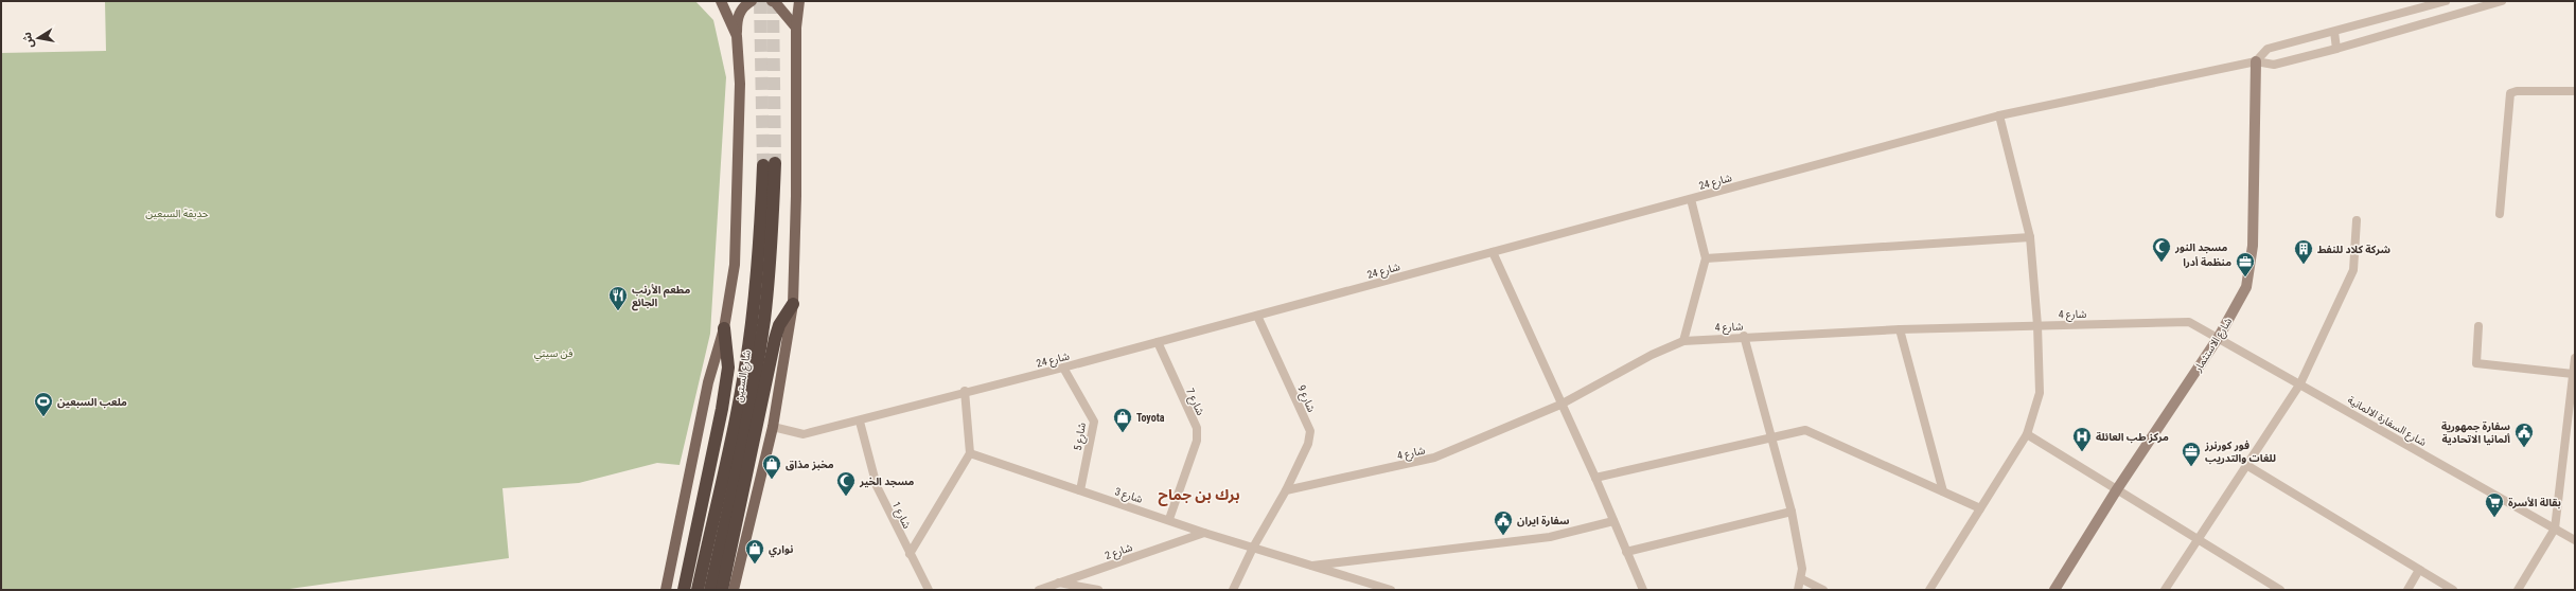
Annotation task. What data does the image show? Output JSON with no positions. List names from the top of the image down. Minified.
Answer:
{"streets":{"highway":["شارع الستين"],"street":["شارع 24","شارع 4","شارع الاستثمار","شارع 9","شارع 7","شارع السفارة الالمانية","شارع 5","شارع 3","شارع 1","شارع 2"]},"crossings":[["شارع 24","شارع الاستثمار"],["شارع 24","شارع 9"],["شارع 24","شارع 7"],["شارع 24","شارع 5"],["شارع 24","شارع 1"],["شارع 4","شارع الاستثمار"],["شارع 4","شارع 9"],["شارع 4","شارع السفارة الالمانية"],["شارع 7","شارع 3"],["شارع 5","شارع 3"],["شارع 3","شارع 2"]],"districts":["برك بن جماح"],"parks":["حديقة السبعين","فن سيتي"],"places":{"mosque":["مسجد النور","مسجد الخير"],"building":["شركة كلاد للنفط"],"office":["منظمة أدرا","فور كورنرز للغات والتدريب"],"restaurant":["مطعم الأرنب الجائع"],"sports":["ملعب السبعين"],"shop":["Toyota","مخبز مذاق","نواري"],"public building":["سفارة جمهورية ألمانيا الاتحادية","سفارة ايران"],"hospital":["مركز طب العائلة"],"supermarket":["بقالة الأسرة"]},"north":"left"}
